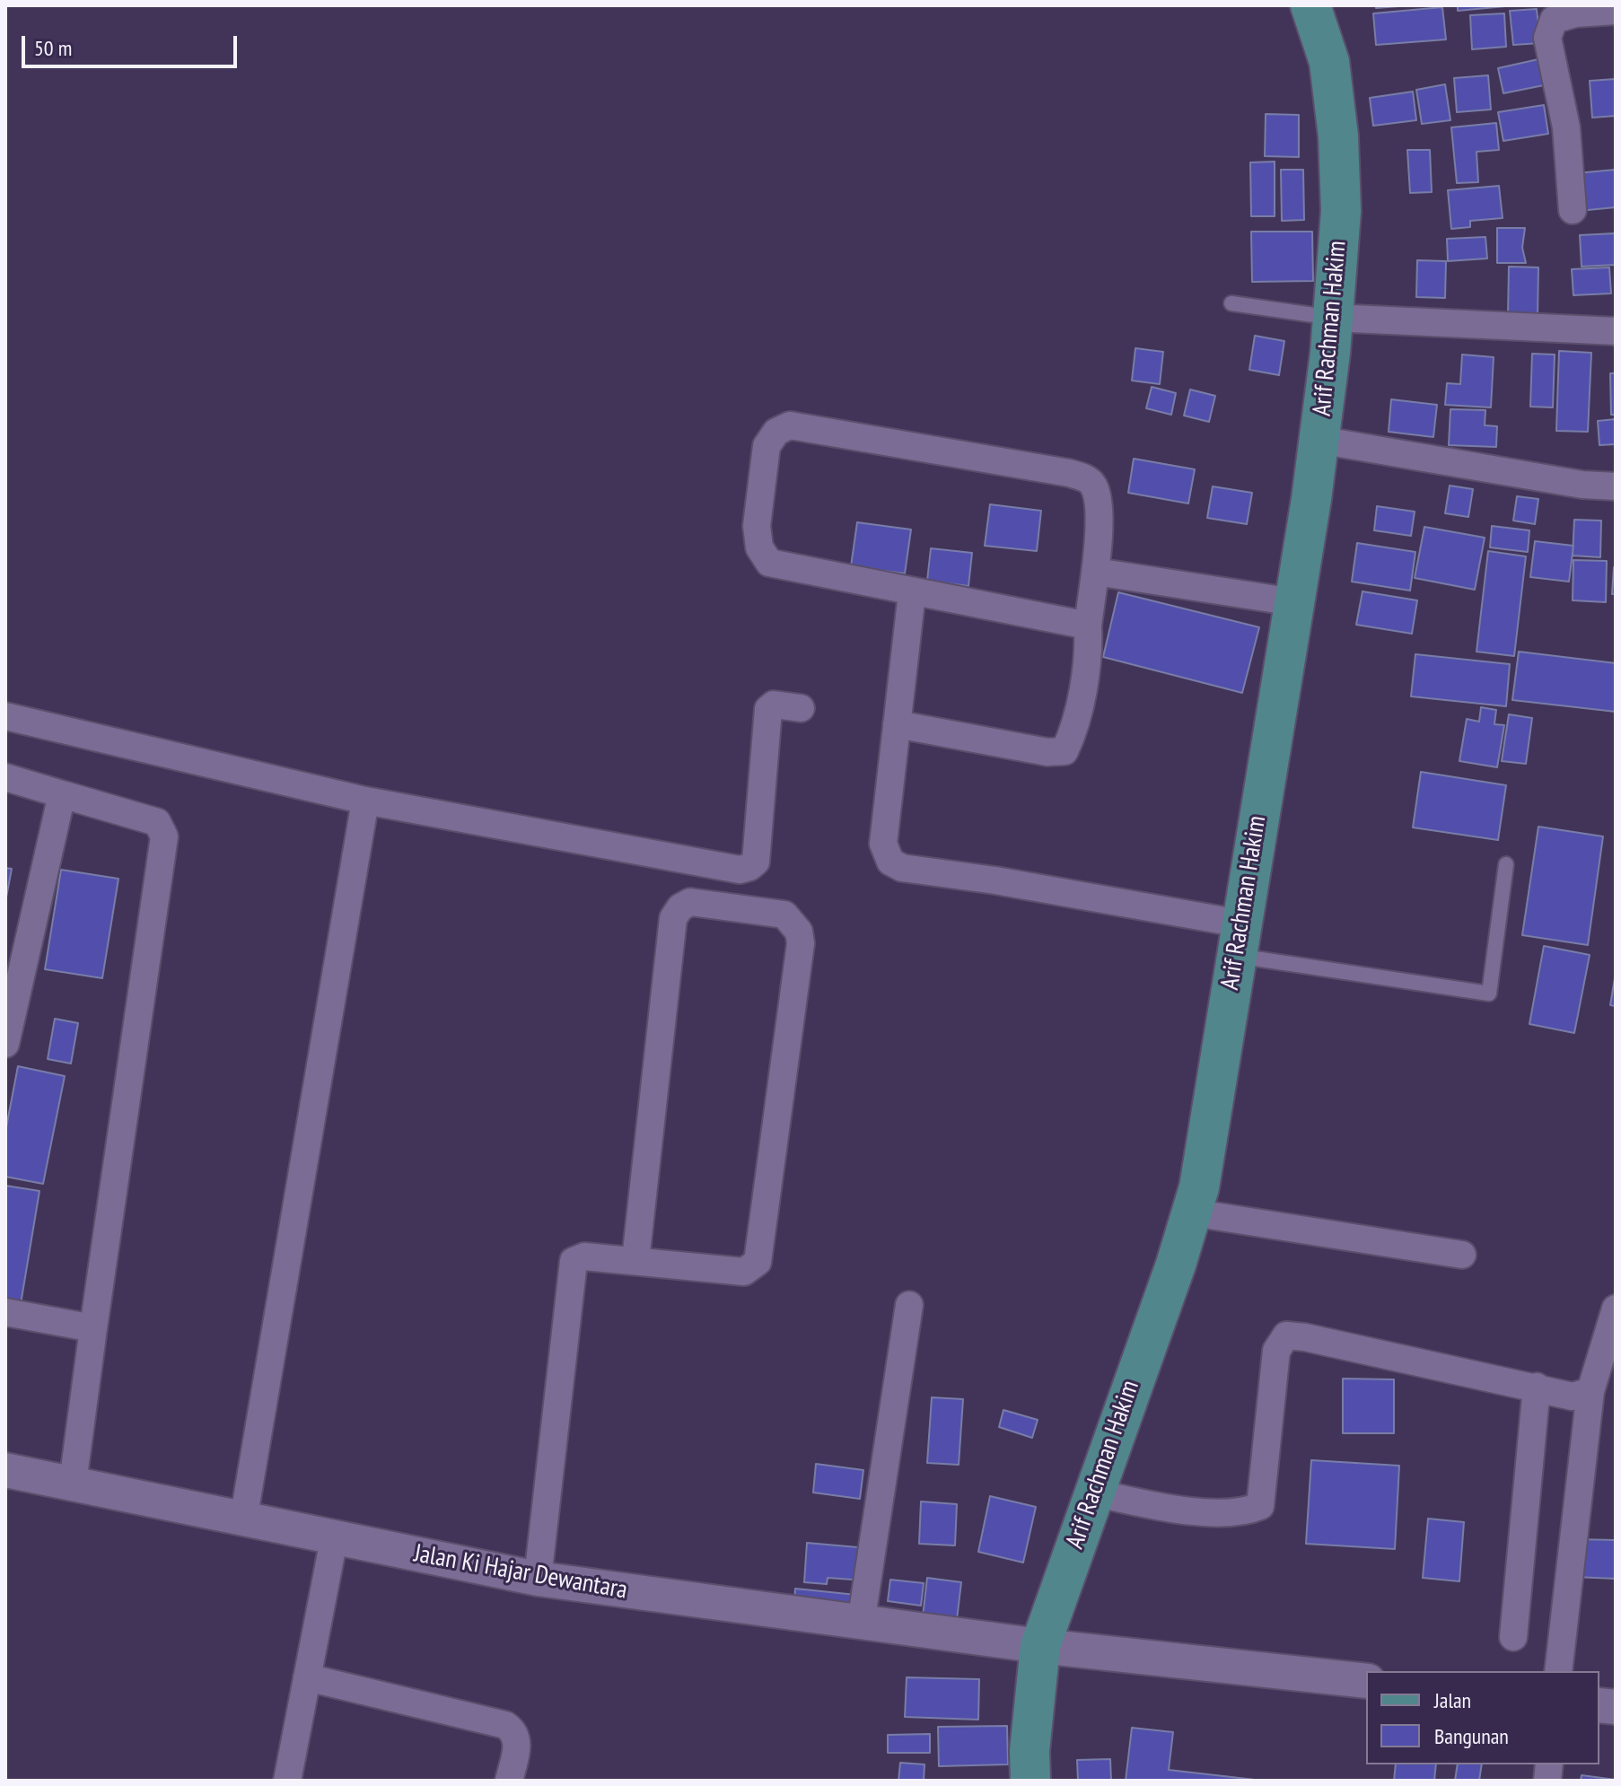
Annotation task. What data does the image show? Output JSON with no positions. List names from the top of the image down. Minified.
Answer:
{"streets":{"main road":["Arif Rachman Hakim"],"street":["Jalan Ki Hajar Dewantara"]},"crossings":[["Arif Rachman Hakim","Jalan Ki Hajar Dewantara"]],"legend":["Jalan","Bangunan"],"scale_bar":"50 m"}
